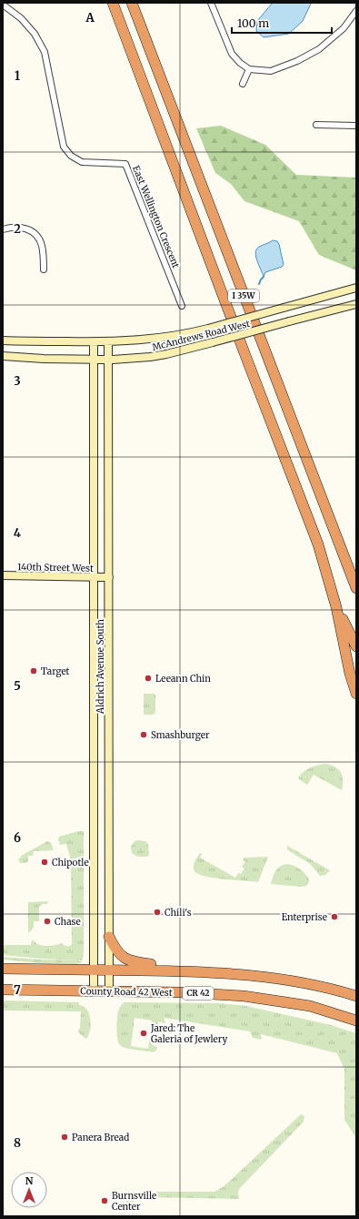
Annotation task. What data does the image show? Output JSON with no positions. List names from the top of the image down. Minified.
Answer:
{"streets":{"highway":["I 35W","County Road 42 West","CR 42"],"street":["East Wellington Crescent","McAndrews Road West","140th Street West","Aldrich Avenue South"]},"crossings":[["McAndrews Road West","Aldrich Avenue South"],["140th Street West","Aldrich Avenue South"],["Aldrich Avenue South","County Road 42 West"]],"places":["Target","Leeann Chin","Smashburger","Chipotle","Chili's","Enterprise","Chase","Jared: The Galeria of Jewlery","Panera Bread","Burnsville Center"],"scale_bar":"100 m","north":"top","grid":{"columns":["A"],"rows":["1","2","3","4","5","6","7","8"]}}
